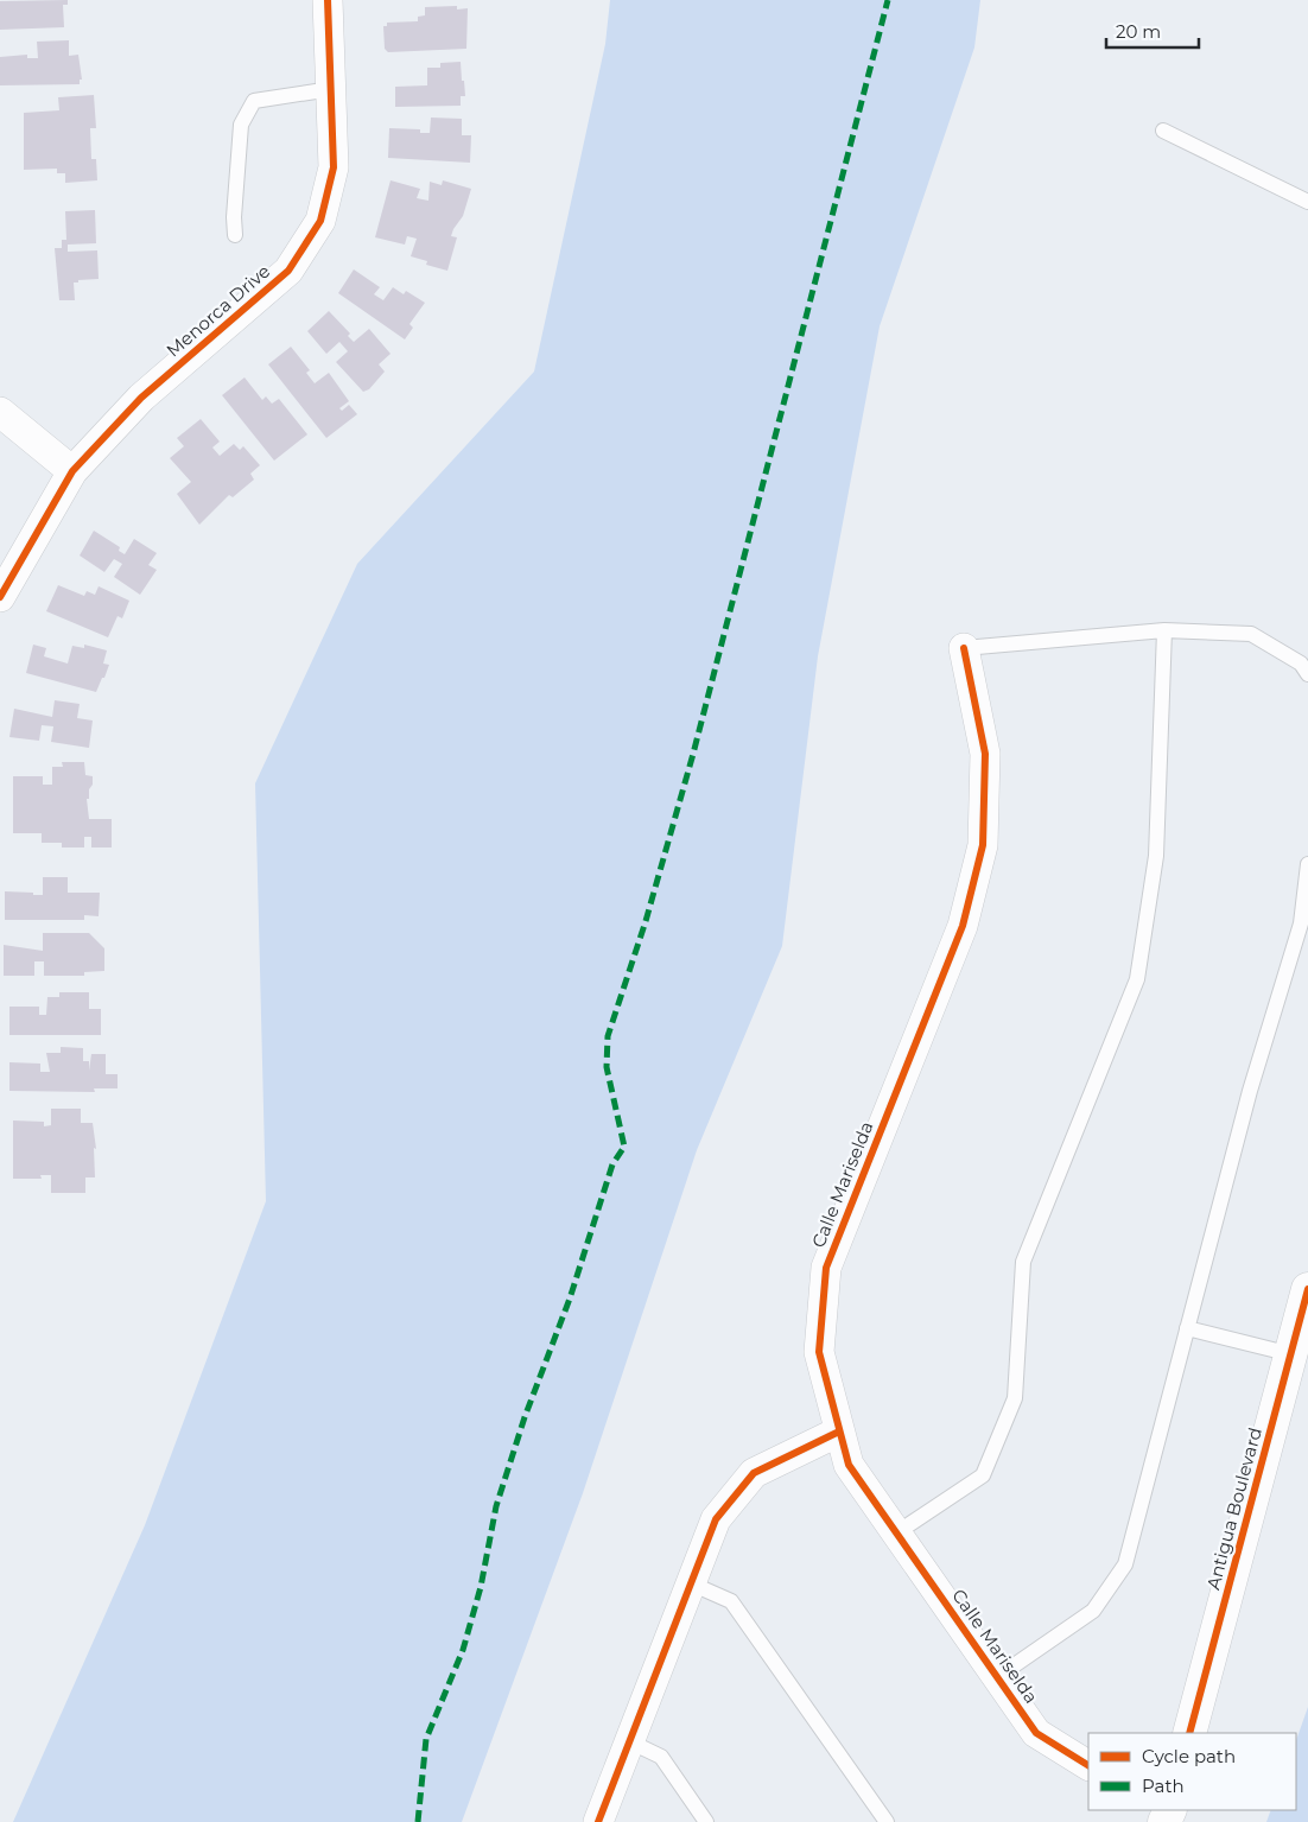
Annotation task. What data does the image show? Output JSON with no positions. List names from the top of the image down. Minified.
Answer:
{"streets":{"main road":["Antigua Boulevard"],"street":["Menorca Drive","Calle Mariselda"]},"legend":["Cycle path","Path"],"scale_bar":"20 m"}
